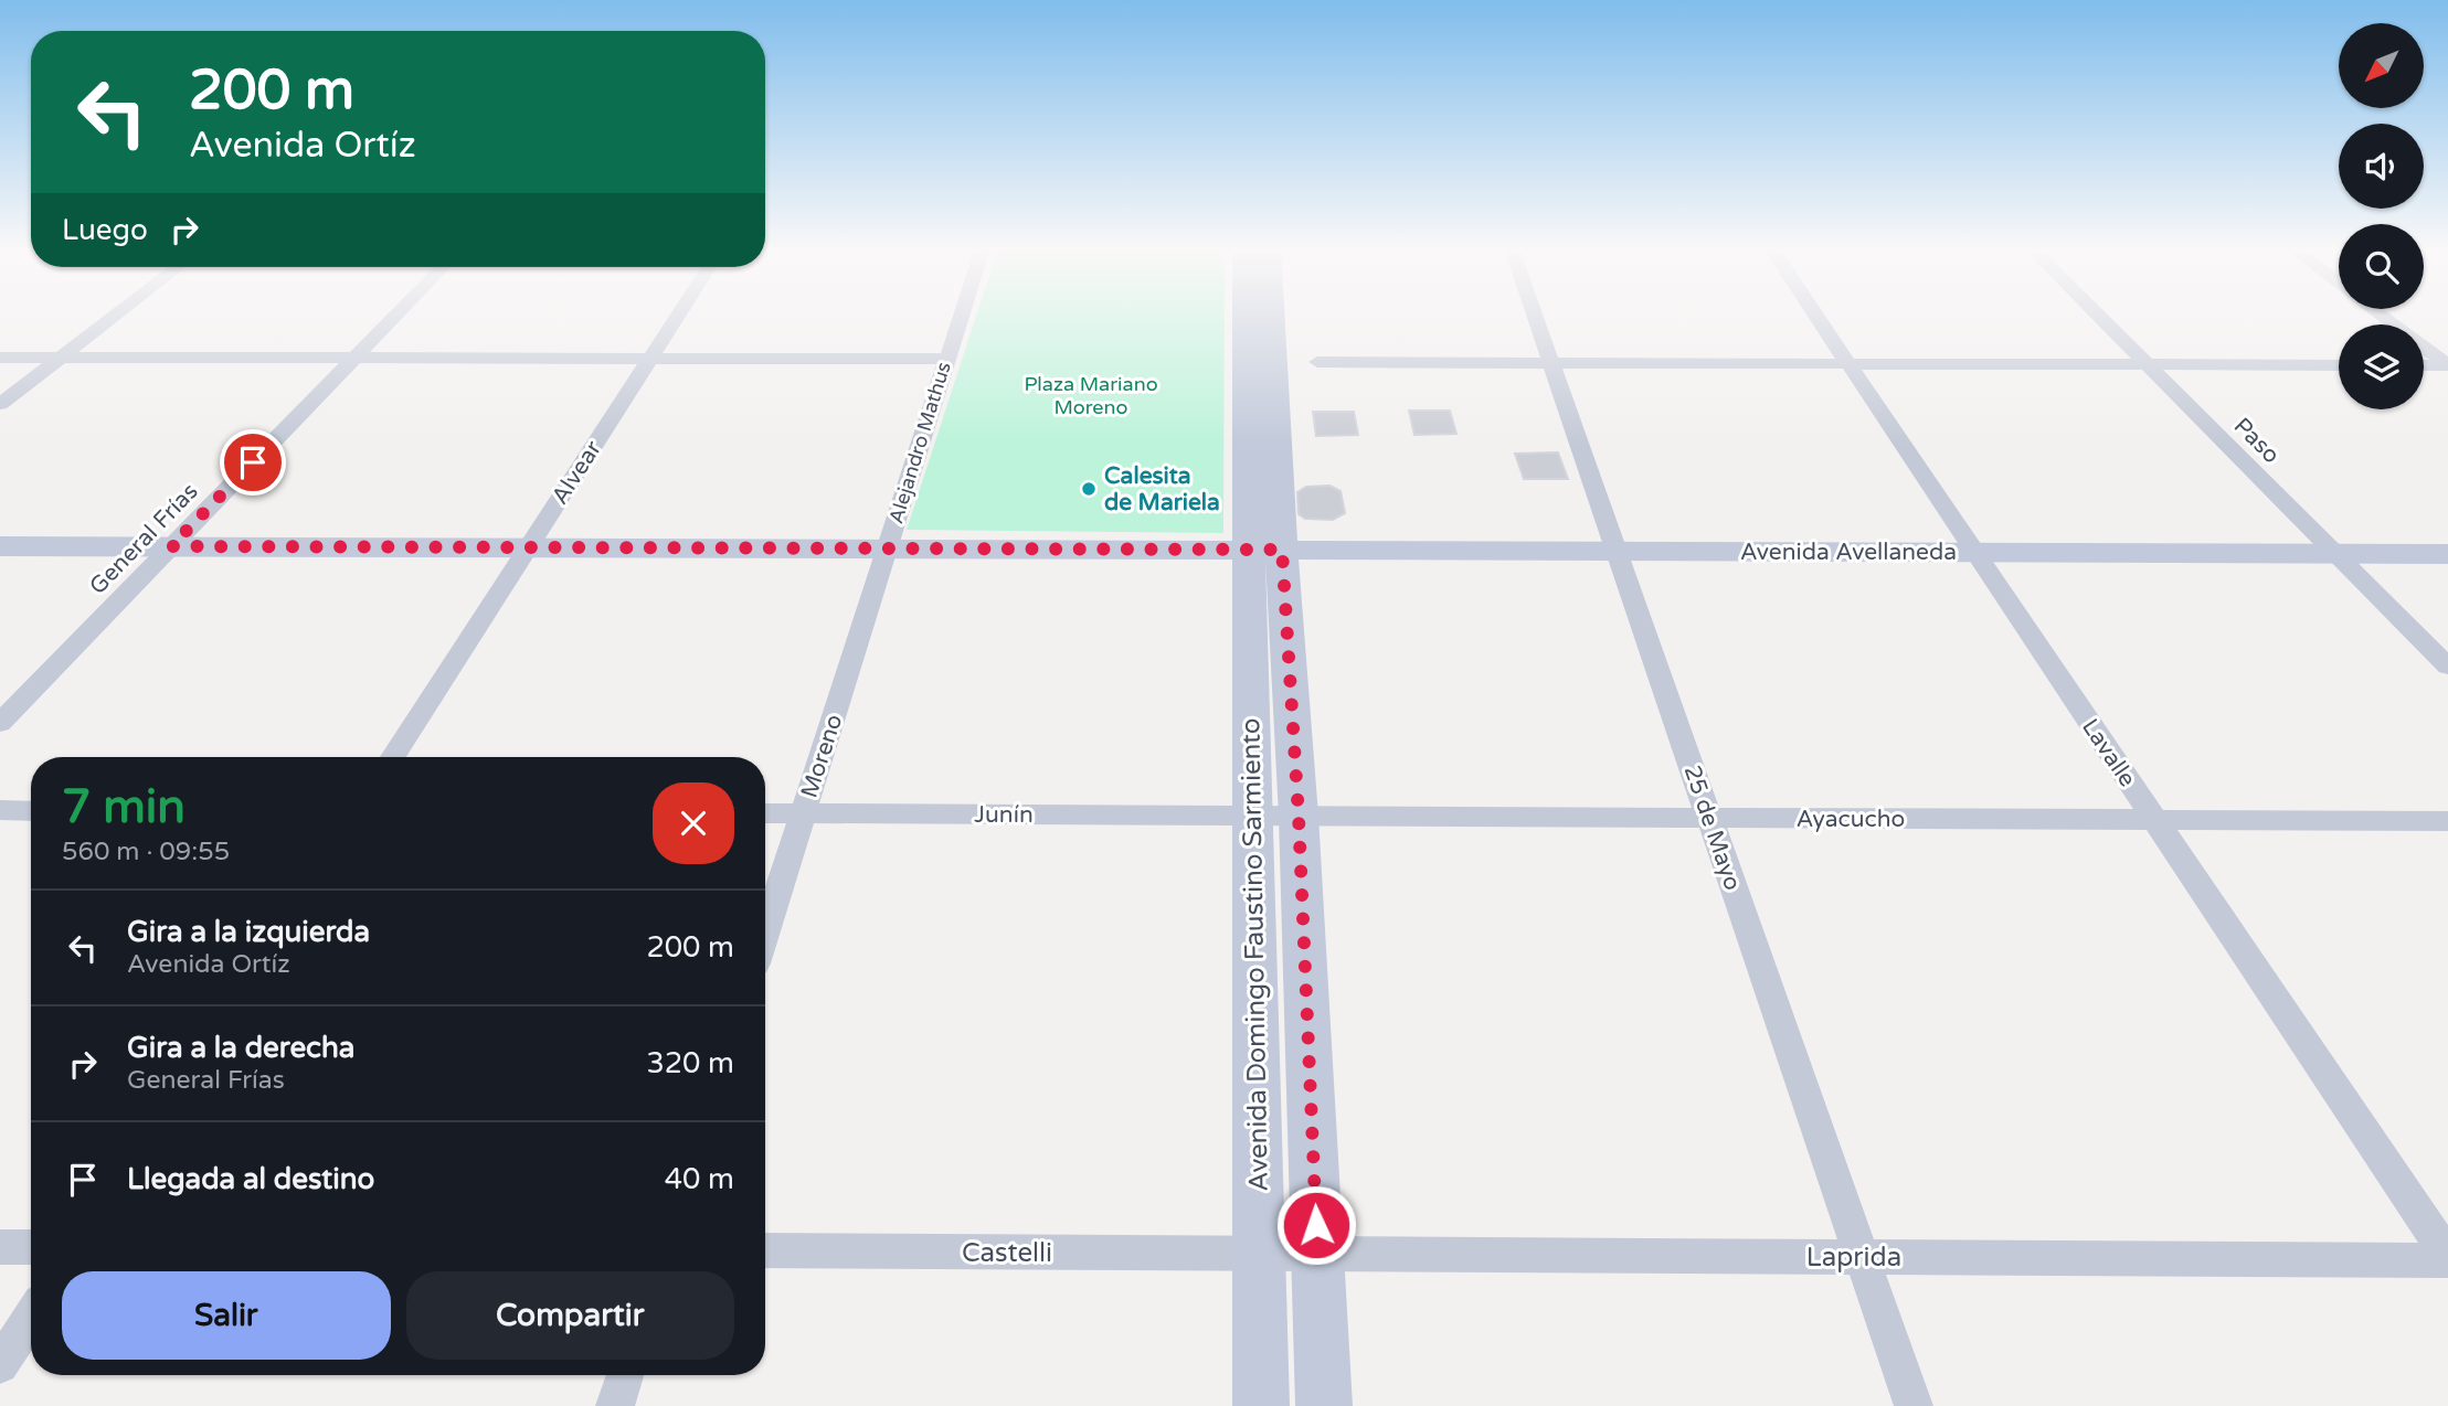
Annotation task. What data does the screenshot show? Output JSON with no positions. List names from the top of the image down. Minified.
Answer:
{"streets":{"main road":["Avenida Avellaneda","Avenida Domingo Faustino Sarmiento"],"street":["Paso","Alejandro Mathus","Alvear","General Frías","Lavalle","Moreno","Junín","Ayacucho","25 de Mayo","Castelli","Laprida"]},"crossings":[["Paso","Avenida Avellaneda"],["Alejandro Mathus","Avenida Avellaneda"],["Alejandro Mathus","Moreno"],["Alvear","Avenida Avellaneda"],["General Frías","Avenida Avellaneda"],["Avenida Avellaneda","Lavalle"],["Avenida Avellaneda","Moreno"],["Avenida Avellaneda","25 de Mayo"],["Avenida Avellaneda","Avenida Domingo Faustino Sarmiento"],["Lavalle","Ayacucho"],["Lavalle","Laprida"],["Moreno","Junín"],["Junín","Ayacucho"],["Junín","Avenida Domingo Faustino Sarmiento"],["Ayacucho","25 de Mayo"],["Ayacucho","Avenida Domingo Faustino Sarmiento"],["25 de Mayo","Laprida"],["Avenida Domingo Faustino Sarmiento","Castelli"],["Avenida Domingo Faustino Sarmiento","Laprida"],["Castelli","Laprida"]],"parks":["Plaza Mariano Moreno"],"places":["Calesita de Mariela"],"north":"bottom left","page":{"turn":["200 m","Avenida Ortíz"],"then":"Luego","heading":["7 min","560 m · 09:55"],"list":[{"name":"Gira a la izquierda","note":"Avenida Ortíz","value":"200 m"},{"name":"Gira a la derecha","note":"General Frías","value":"320 m"},{"name":"Llegada al destino","value":"40 m"}],"buttons":["Salir","Compartir"]}}
